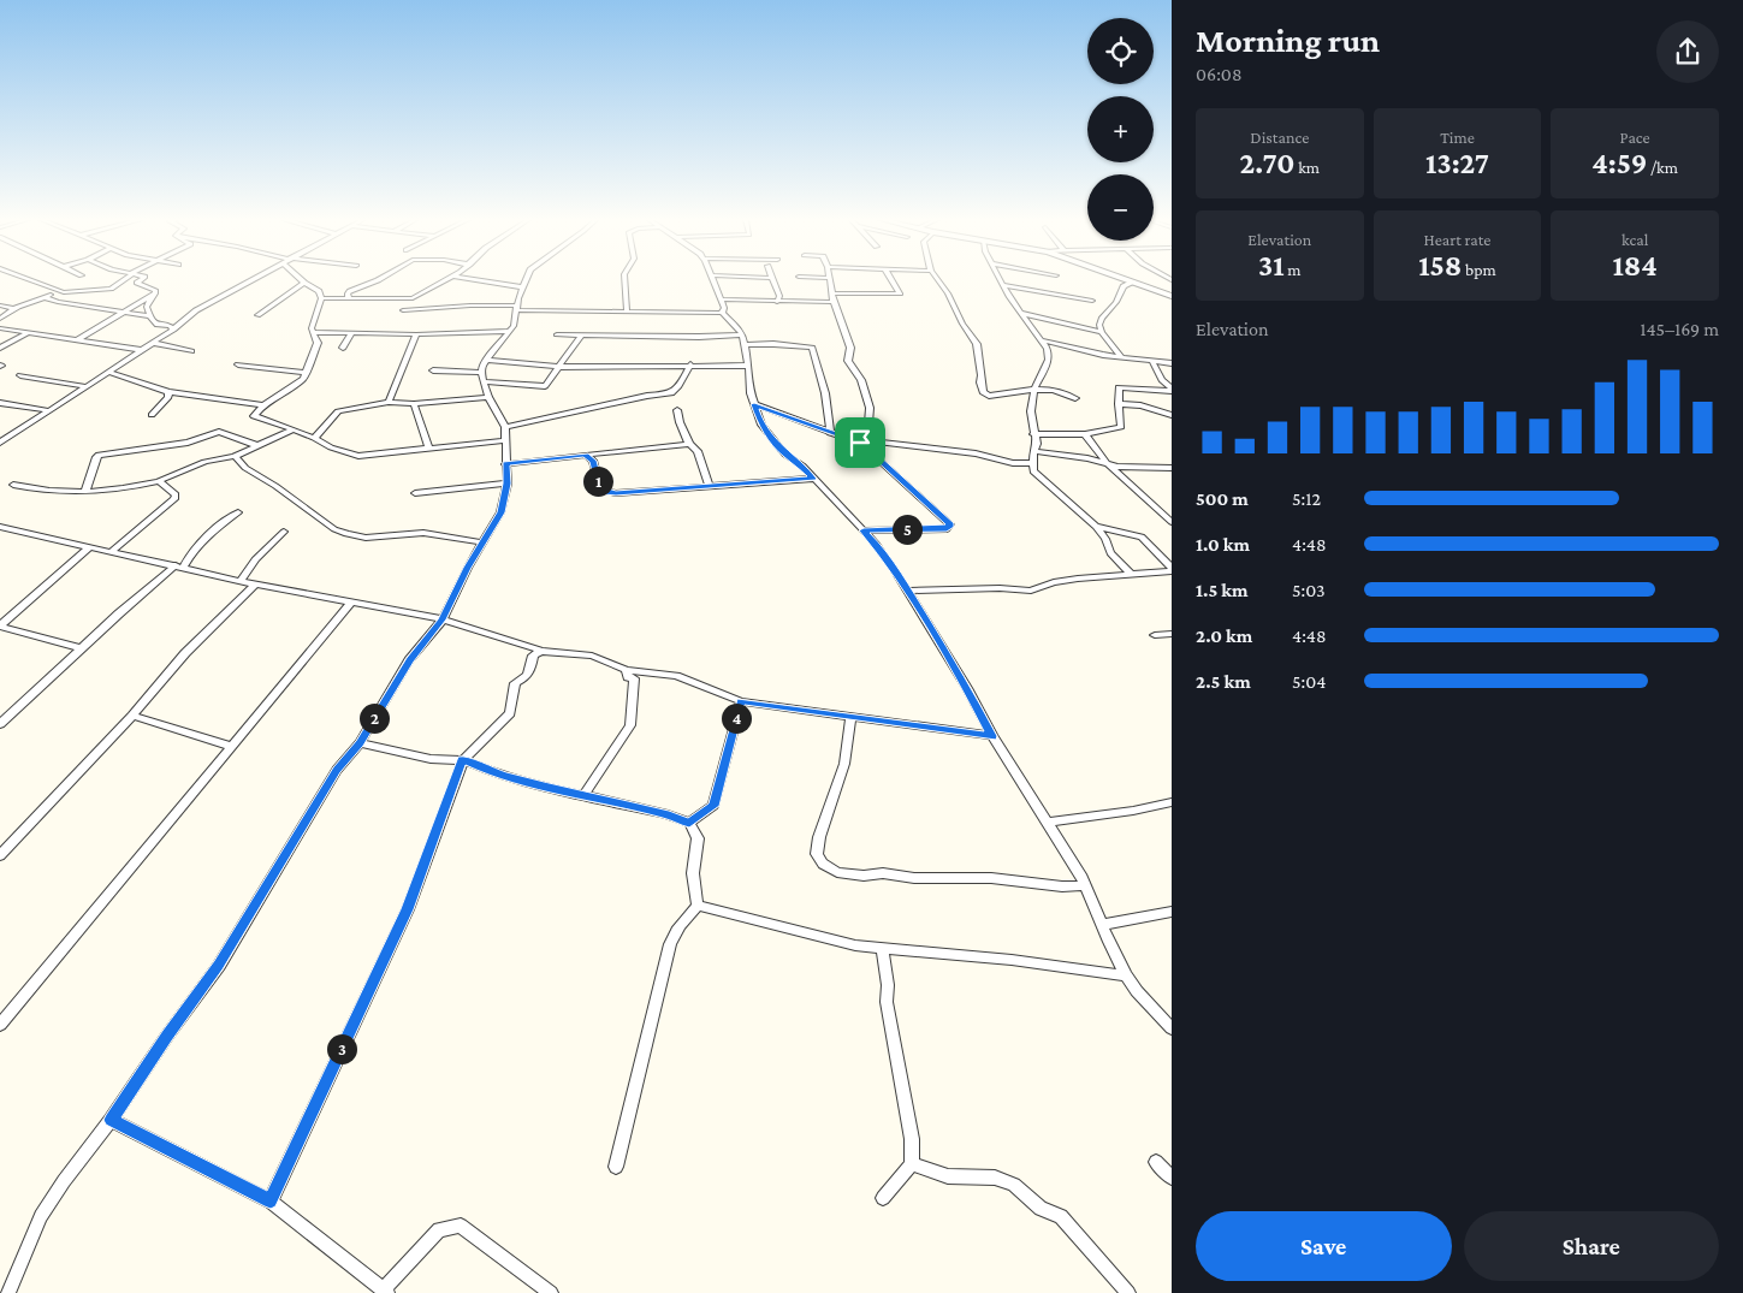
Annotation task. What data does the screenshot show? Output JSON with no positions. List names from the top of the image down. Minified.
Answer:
{"page":{"heading":["Morning run","06:08"],"map_buttons":["+","−"],"stats":[["Distance","2.70 km"],["Time","13:27"],["Pace","4:59 /km"],["Elevation","31 m"],["Heart rate","158 bpm"],["kcal","184"]],"chart":["Elevation","145–169 m"],"pins":["1","5","2","4","3"],"list":[{"name":"500 m","note":"5:12"},{"name":"1.0 km","note":"4:48"},{"name":"1.5 km","note":"5:03"},{"name":"2.0 km","note":"4:48"},{"name":"2.5 km","note":"5:04"}],"buttons":["Save","Share"]}}
